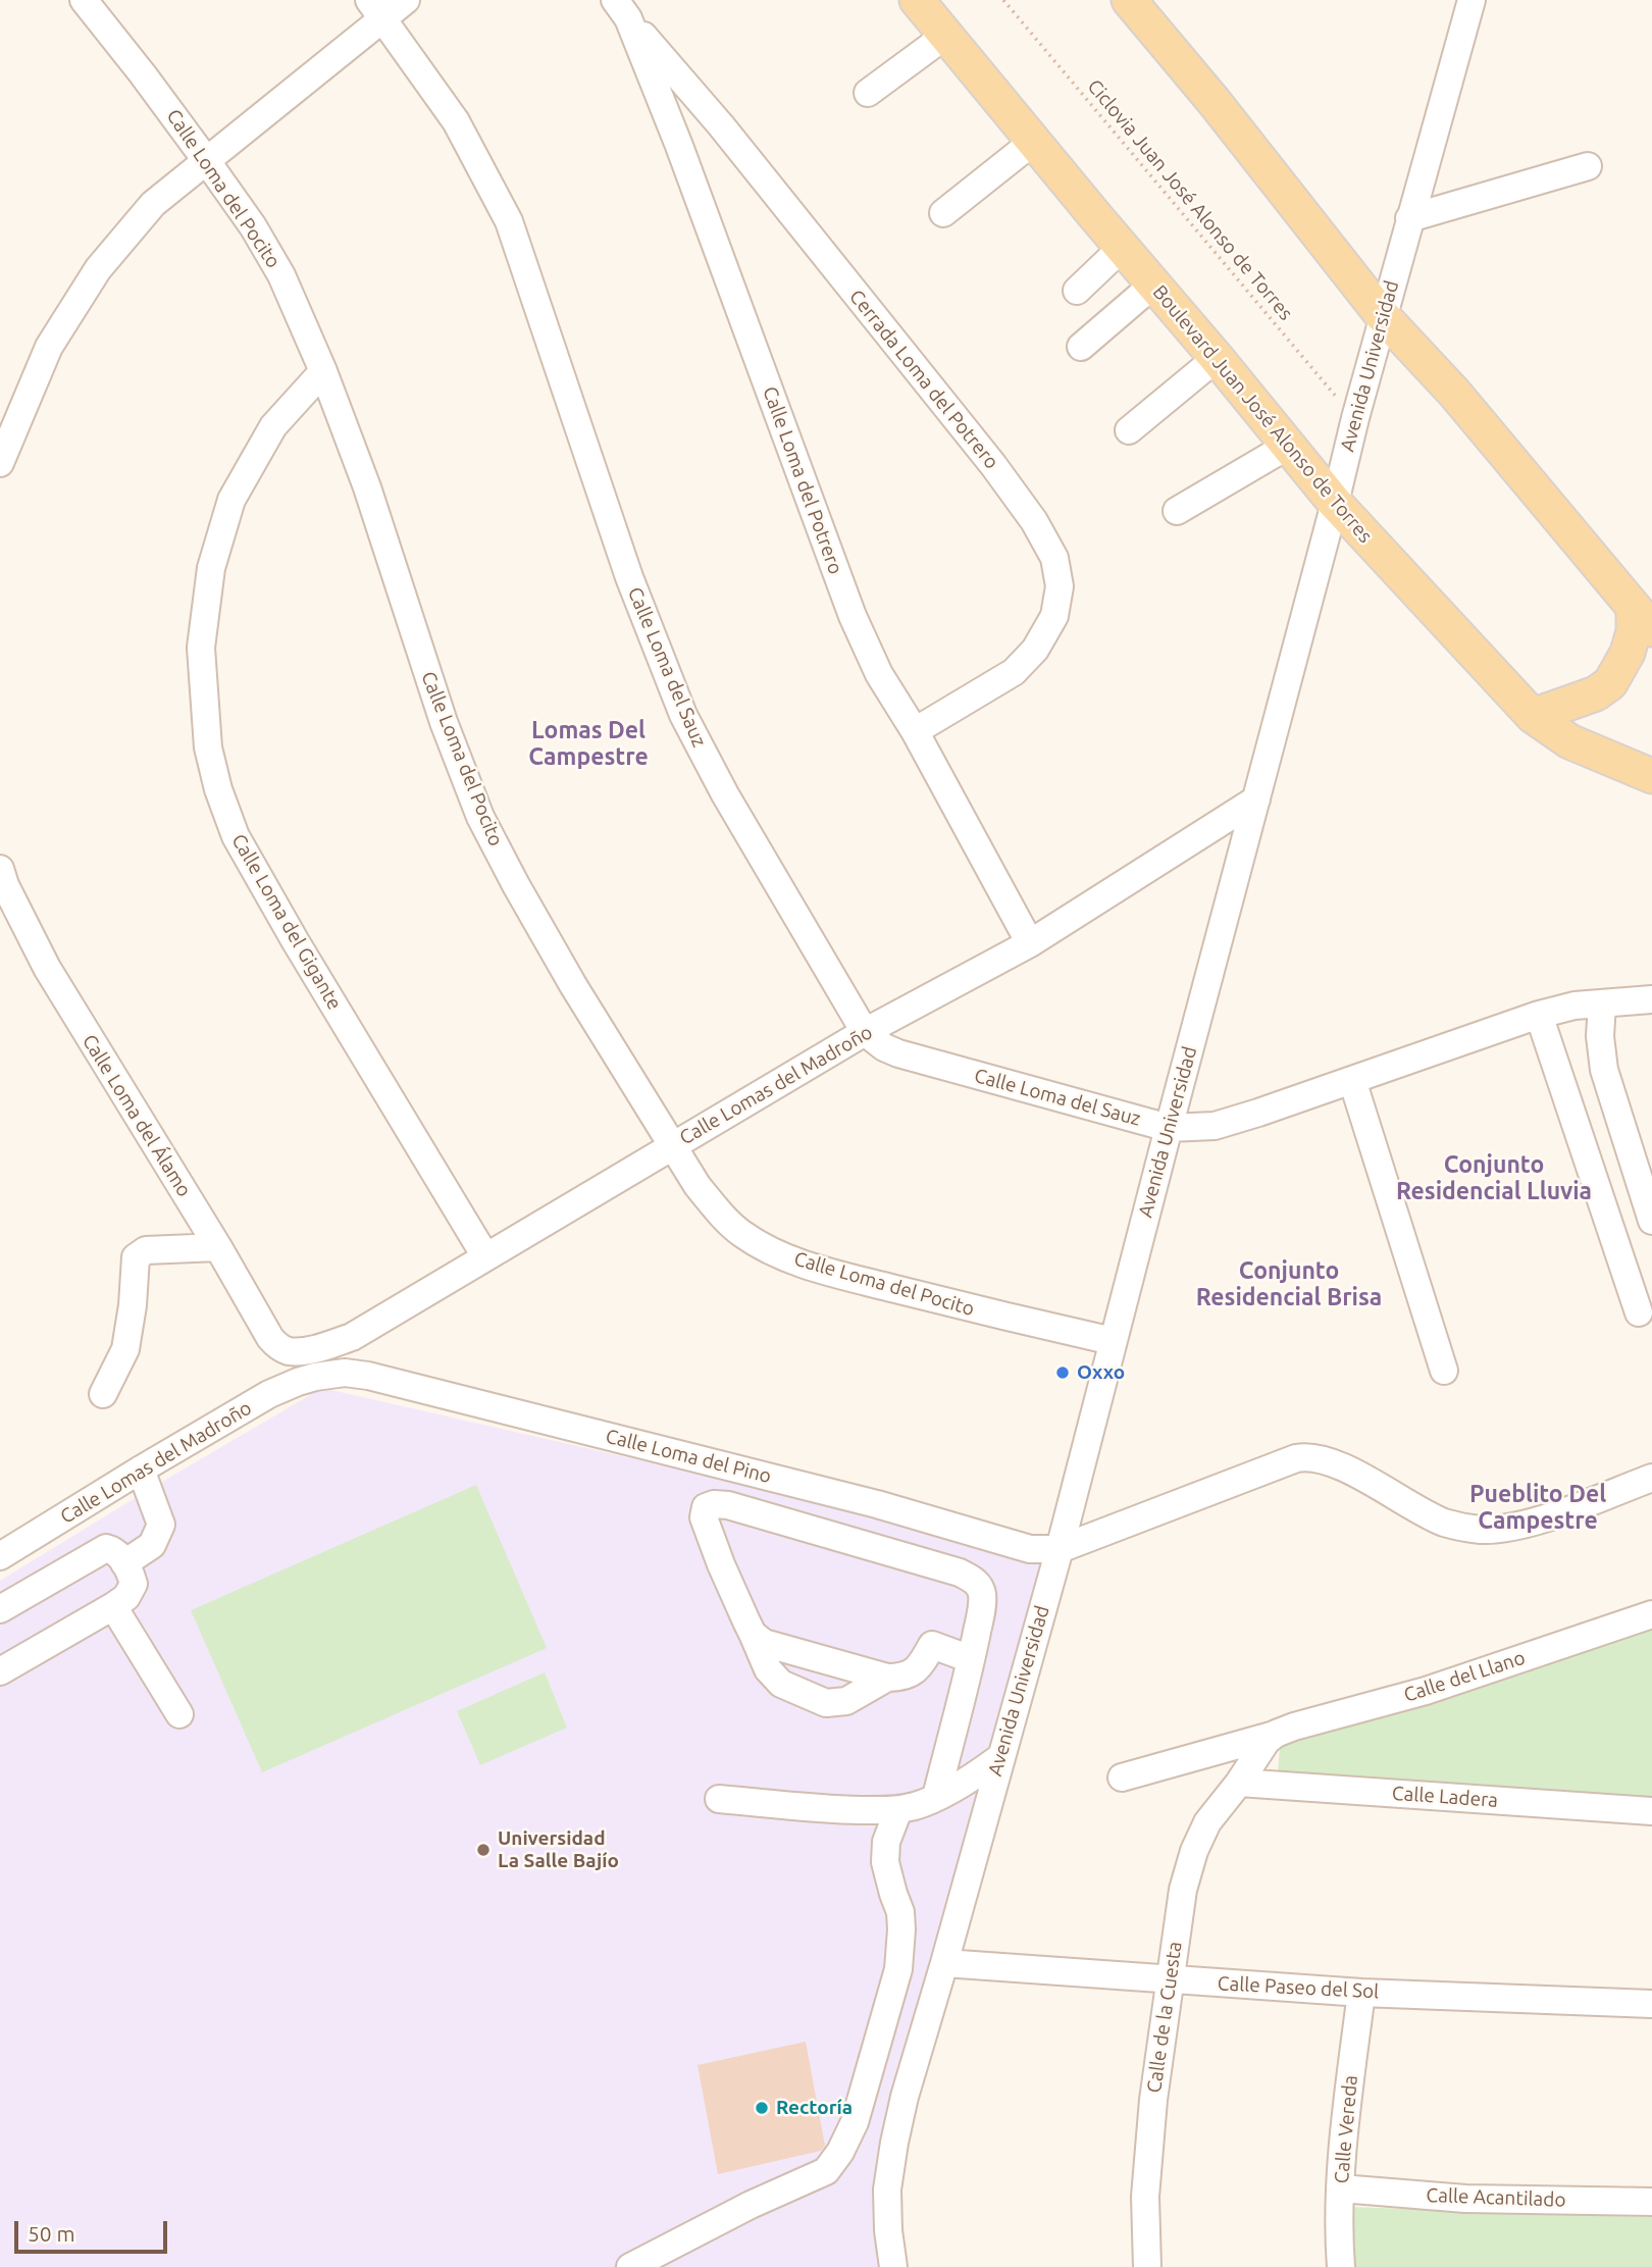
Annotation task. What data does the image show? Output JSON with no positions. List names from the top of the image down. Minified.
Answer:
{"streets":{"main road":["Boulevard Juan José Alonso de Torres"],"street":["Calle Loma del Pocito","Avenida Universidad","Cerrada Loma del Potrero","Calle Loma del Potrero","Calle Loma del Sauz","Calle Loma del Gigante","Calle Lomas del Madroño","Calle Loma del Álamo","Calle Loma del Pino","Calle del Llano","Calle Ladera","Calle Paseo del Sol","Calle de la Cuesta","Calle Vereda","Calle Acantilado"],"path":["Ciclovia Juan José Alonso de Torres"]},"crossings":[["Calle Loma del Pocito","Avenida Universidad"],["Calle Loma del Pocito","Calle Loma del Gigante"],["Calle Loma del Pocito","Calle Lomas del Madroño"],["Ciclovia Juan José Alonso de Torres","Avenida Universidad"],["Avenida Universidad","Boulevard Juan José Alonso de Torres"],["Avenida Universidad","Calle Loma del Sauz"],["Avenida Universidad","Calle Lomas del Madroño"],["Avenida Universidad","Calle Loma del Pino"],["Avenida Universidad","Calle Paseo del Sol"],["Cerrada Loma del Potrero","Calle Loma del Potrero"],["Calle Loma del Potrero","Calle Lomas del Madroño"],["Calle Loma del Sauz","Calle Lomas del Madroño"],["Calle Loma del Gigante","Calle Lomas del Madroño"],["Calle Lomas del Madroño","Calle Loma del Álamo"],["Calle Lomas del Madroño","Calle Loma del Pino"],["Calle Ladera","Calle de la Cuesta"],["Calle Paseo del Sol","Calle de la Cuesta"],["Calle Paseo del Sol","Calle Vereda"],["Calle Vereda","Calle Acantilado"]],"districts":["Lomas Del Campestre","Conjunto Residencial Lluvia","Conjunto Residencial Brisa","Pueblito Del Campestre"],"places":["Oxxo","Universidad La Salle Bajío","Rectoría"],"scale_bar":"50 m"}
